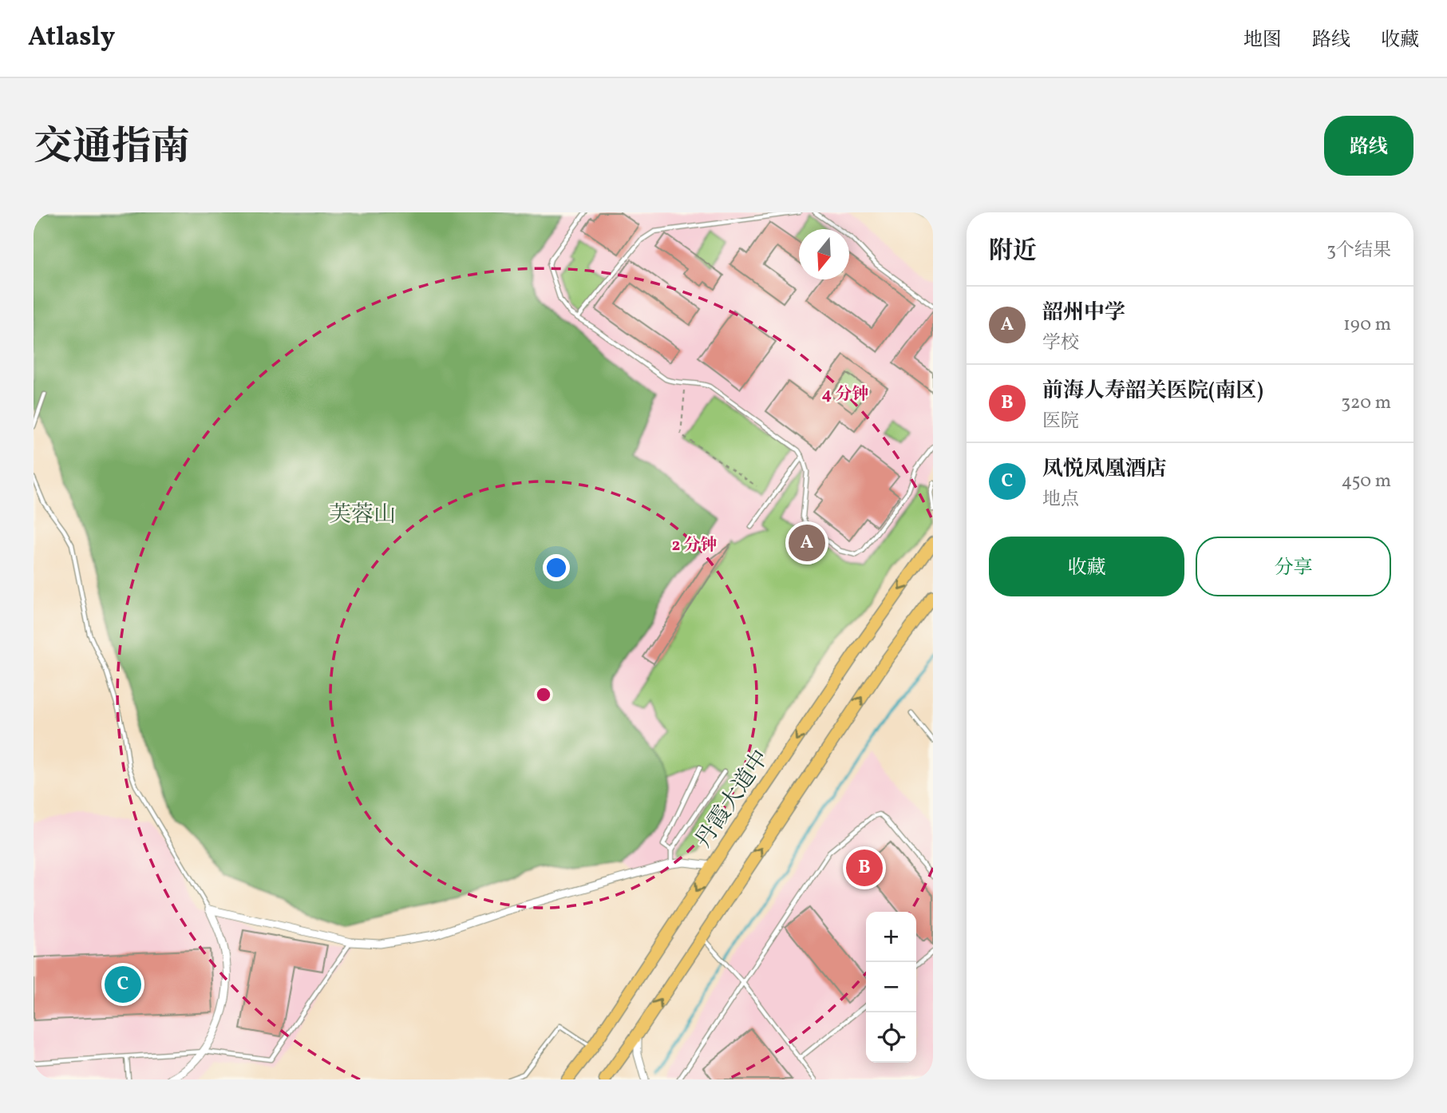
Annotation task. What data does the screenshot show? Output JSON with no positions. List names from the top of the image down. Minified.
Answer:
{"streets":{"main road":["丹霞大道中"]},"parks":["芙蓉山"],"north":"bottom","page":{"header":"Atlasly","nav":["地图","路线","收藏"],"title":"交通指南","buttons":["路线",["收藏","分享"]],"heading":["附近","3个结果"],"list":[{"mark":"A","name":"韶州中学","note":"学校","value":"190 m"},{"mark":"B","name":"前海人寿韶关医院(南区)","note":"医院","value":"320 m"},{"mark":"C","name":"凤悦凤凰酒店","note":"地点","value":"450 m"}],"pins":["A","B","C"],"map_buttons":["+","−"]},"rings":["4 分钟","2 分钟"]}
